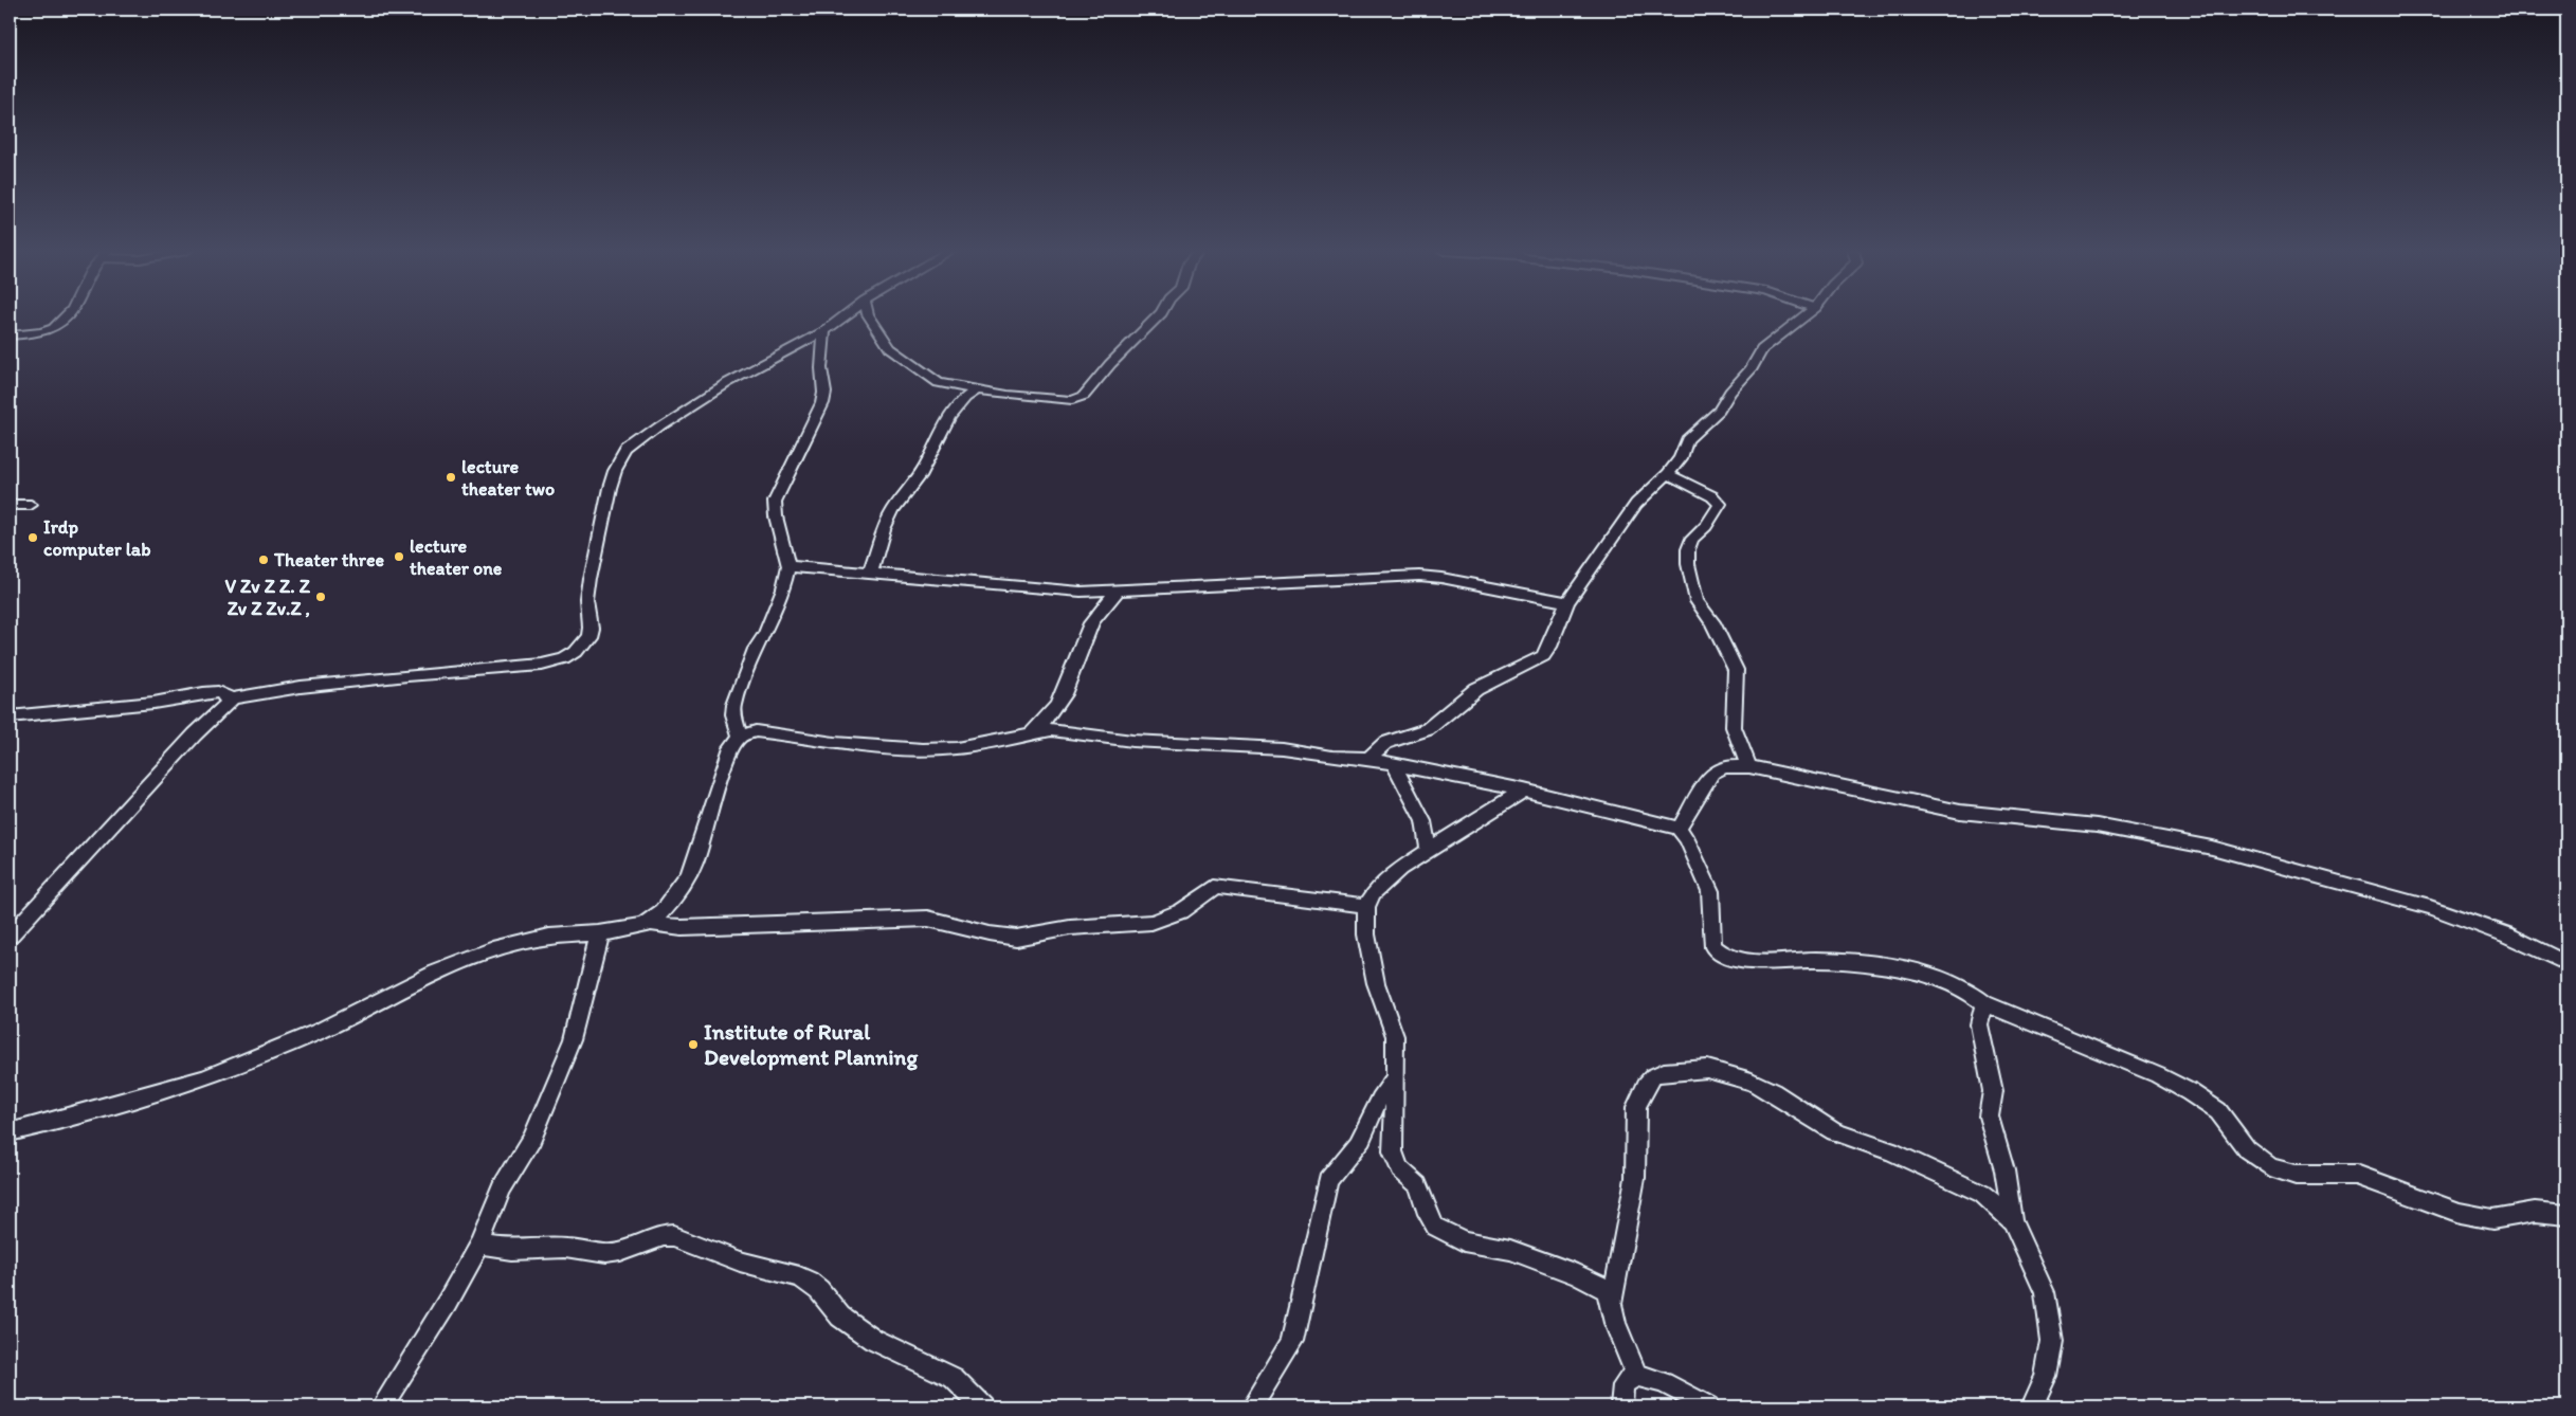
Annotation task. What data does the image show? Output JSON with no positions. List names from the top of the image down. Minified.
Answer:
{"places":["lecture theater two","Irdp computer lab","lecture theater one","Theater three","V Zv Z Z. Z Zv Z Zv.Z ,","Institute of Rural Development Planning"]}
